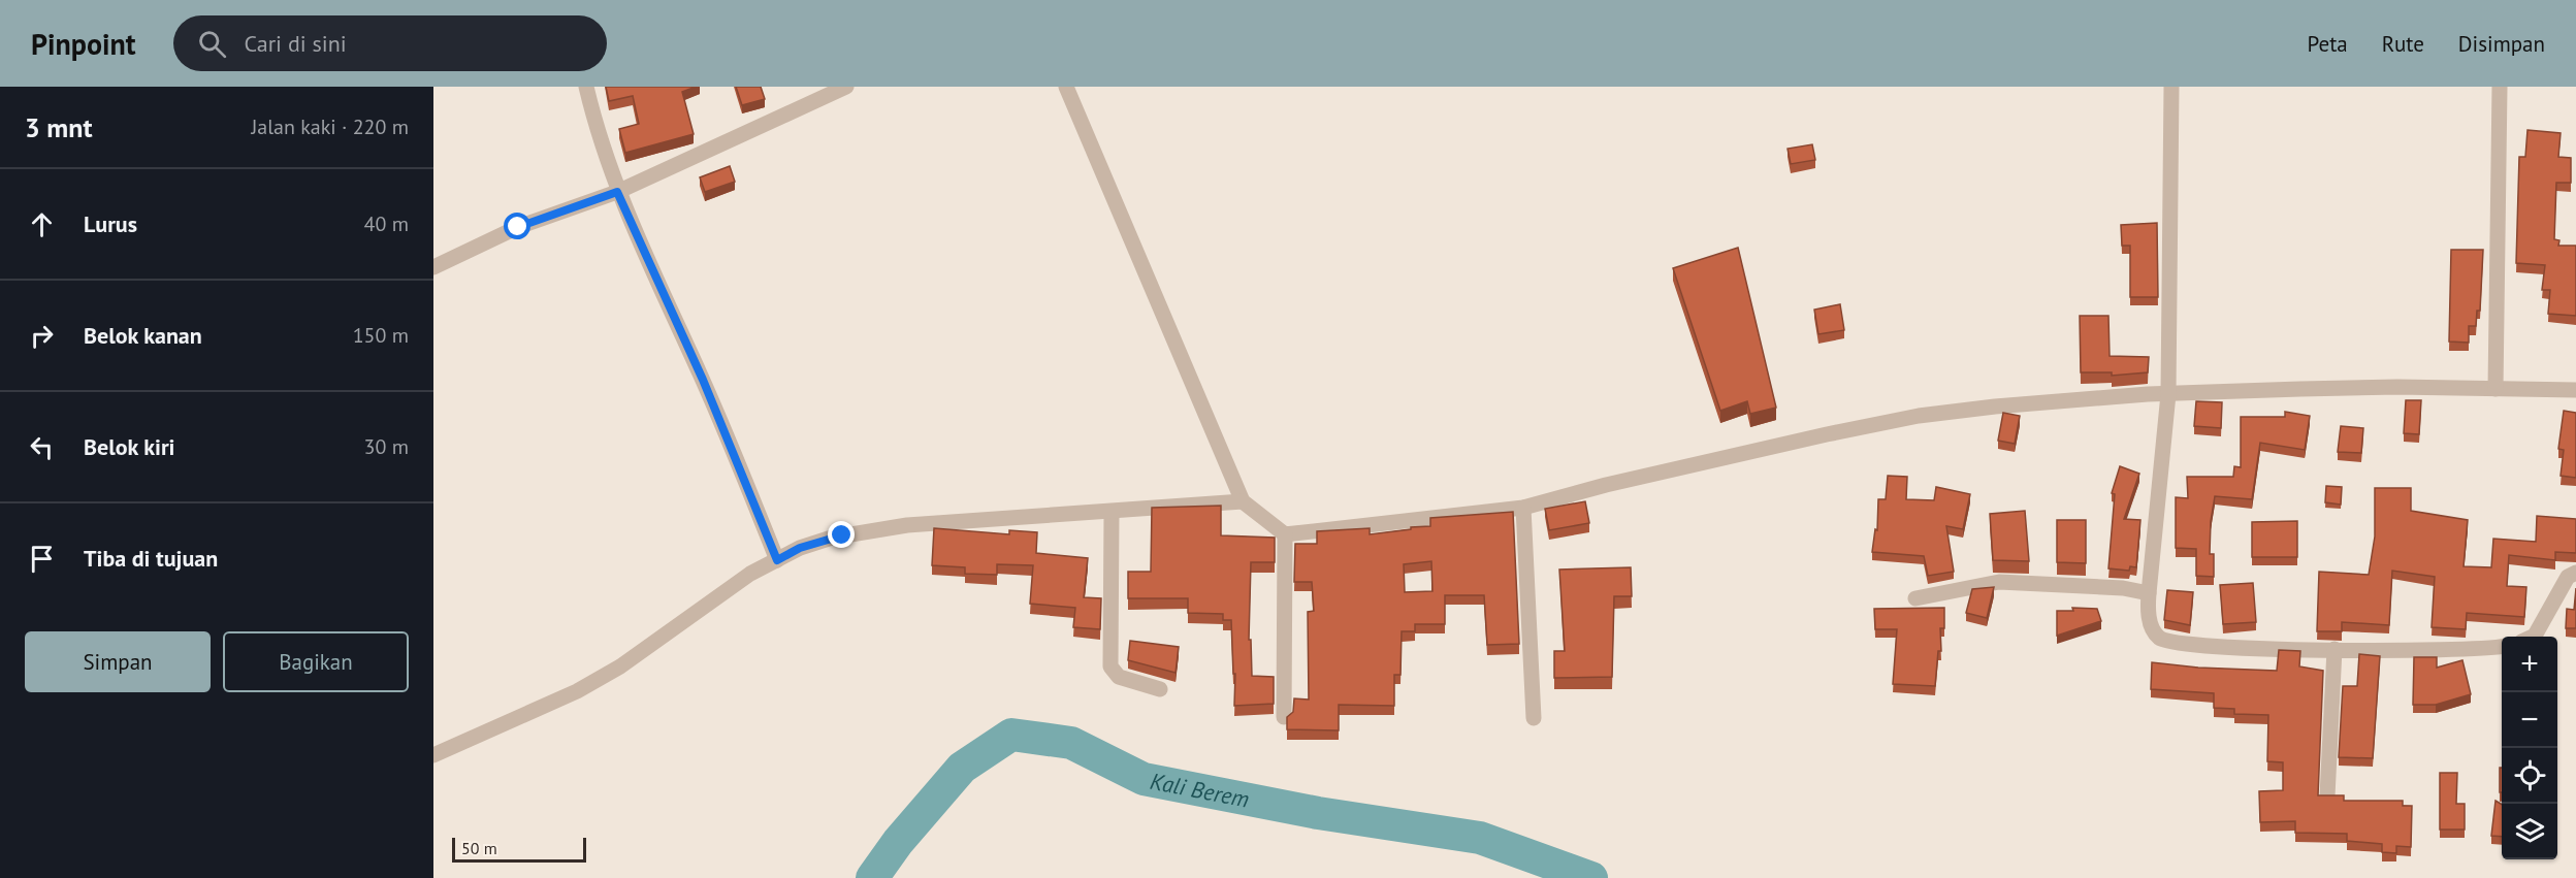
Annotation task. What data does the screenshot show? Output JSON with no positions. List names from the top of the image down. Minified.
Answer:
{"water":["Kali Berem"],"scale_bar":"50 m","page":{"header":"Pinpoint","search":"Cari di sini","nav":["Peta","Rute","Disimpan"],"heading":["3 mnt","Jalan kaki · 220 m"],"list":[["Lurus","40 m"],["Belok kanan","150 m"],["Belok kiri","30 m"],"Tiba di tujuan"],"buttons":["Simpan","Bagikan"],"map_buttons":["+","−"],"scale":"50 m"}}
